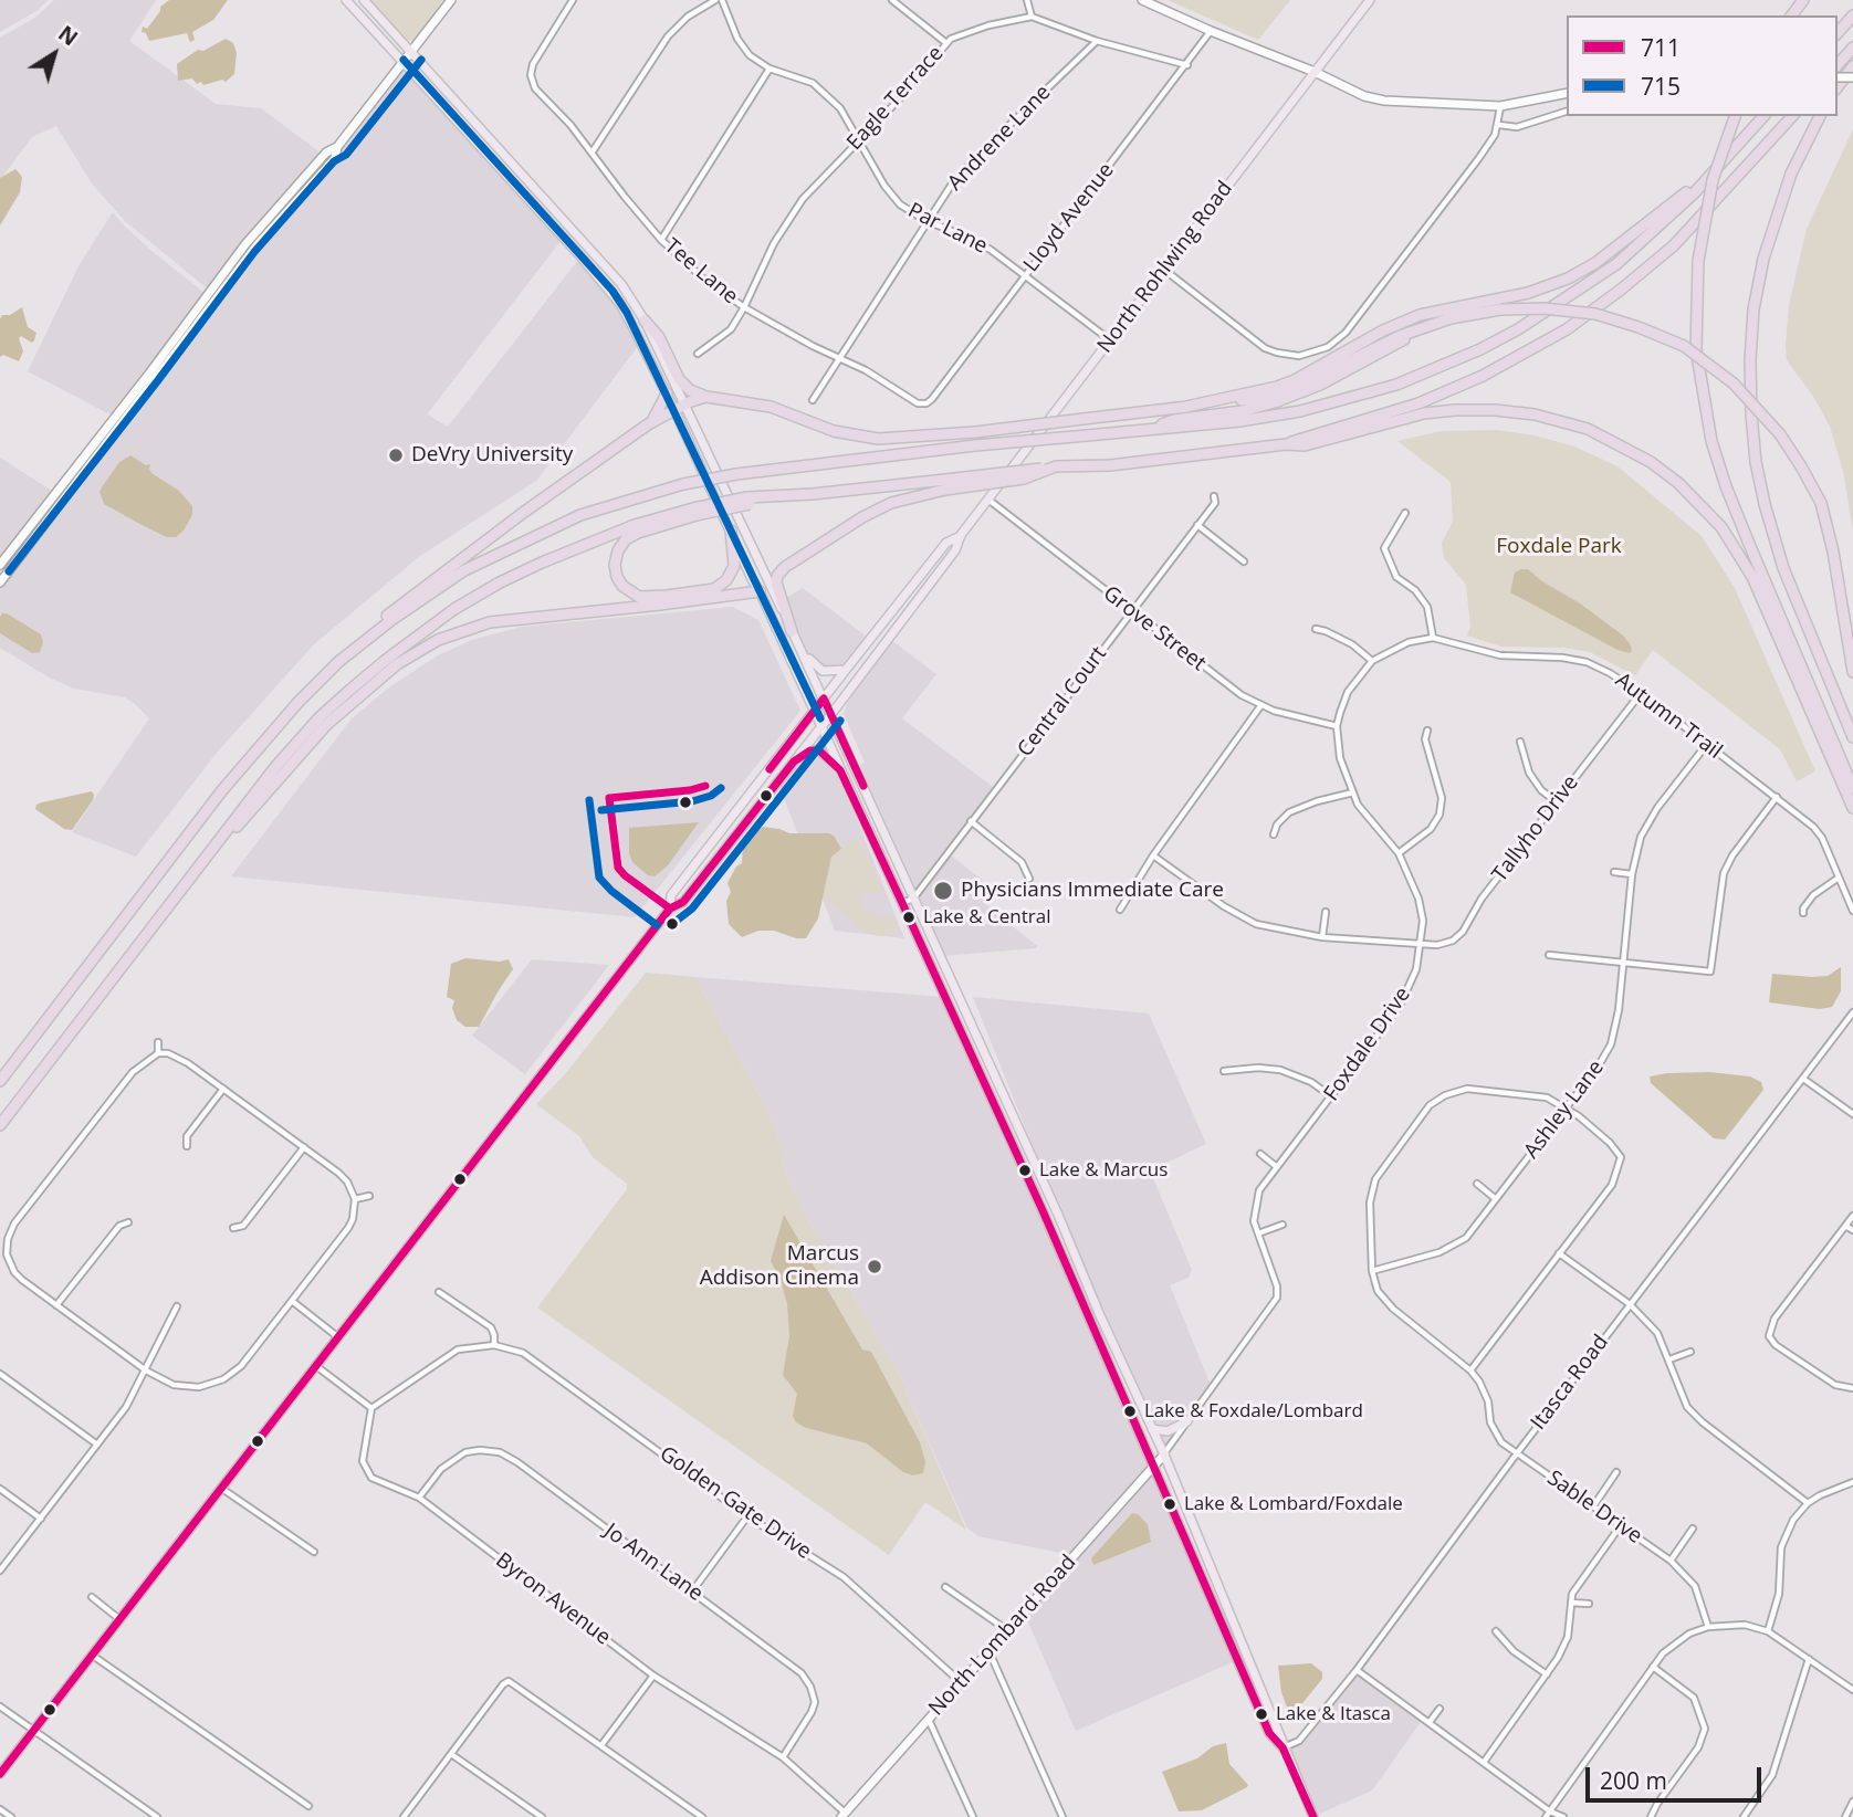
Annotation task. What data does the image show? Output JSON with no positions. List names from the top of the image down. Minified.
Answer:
{"streets":{"main road":["North Rohlwing Road"],"street":["Eagle Terrace","Andrene Lane","Lloyd Avenue","Par Lane","Tee Lane","Grove Street","Central Court","Autumn Trail","Tallyho Drive","Foxdale Drive","Ashley Lane","Itasca Road","Golden Gate Drive","Sable Drive","Jo Ann Lane","Byron Avenue","North Lombard Road"]},"crossings":[["Eagle Terrace","Par Lane"],["Eagle Terrace","Tee Lane"],["Andrene Lane","Par Lane"],["Andrene Lane","Tee Lane"],["Lloyd Avenue","Par Lane"],["Lloyd Avenue","Tee Lane"],["Par Lane","North Rohlwing Road"],["North Rohlwing Road","Grove Street"],["Grove Street","Central Court"],["Grove Street","Foxdale Drive"],["Autumn Trail","Tallyho Drive"],["Autumn Trail","Ashley Lane"],["Tallyho Drive","Foxdale Drive"],["Foxdale Drive","North Lombard Road"],["Ashley Lane","Sable Drive"],["Itasca Road","Sable Drive"],["Golden Gate Drive","North Lombard Road"],["Jo Ann Lane","Byron Avenue"],["Byron Avenue","North Lombard Road"]],"parks":["Foxdale Park"],"places":["DeVry University","Physicians Immediate Care","Lake & Central","Lake & Marcus","Marcus Addison Cinema","Lake & Foxdale/Lombard","Lake & Lombard/Foxdale","Lake & Itasca"],"lines":["transit line 715","transit line 711"],"legend":["711","715"],"scale_bar":"200 m","north":"top right"}
